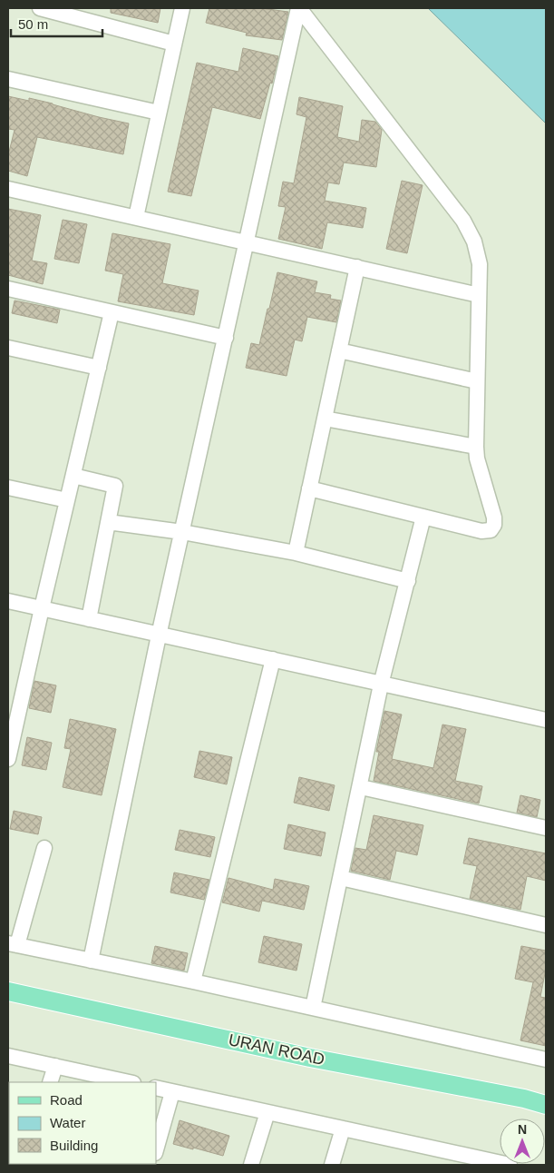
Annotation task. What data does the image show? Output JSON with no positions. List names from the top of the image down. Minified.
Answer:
{"streets":{"main road":["URAN ROAD"]},"legend":["Road","Water","Building"],"scale_bar":"50 m","north":"top"}
